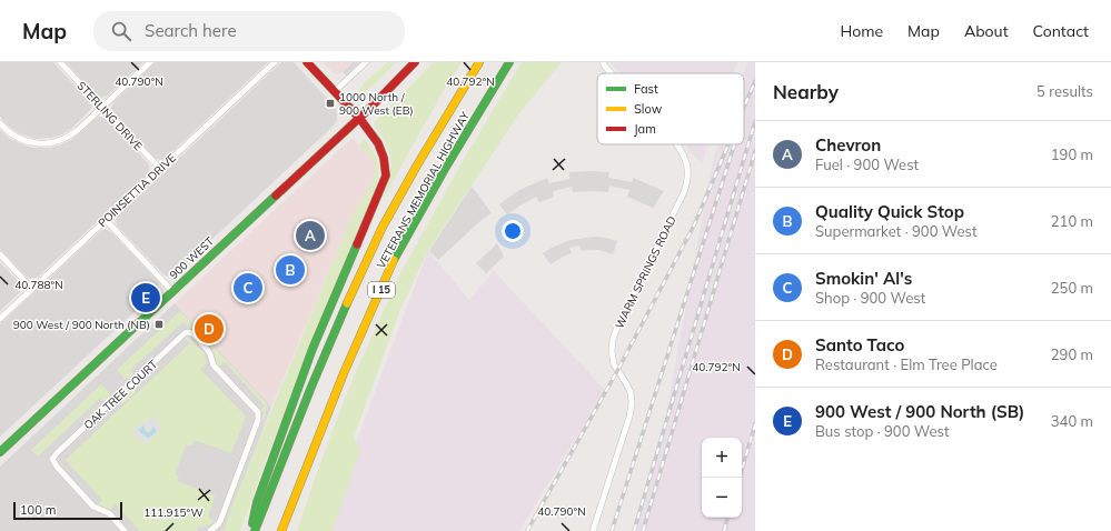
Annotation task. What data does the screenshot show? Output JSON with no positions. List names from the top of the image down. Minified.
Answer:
{"streets":{"main road":["VETERANS MEMORIAL HIGHWAY","900 WEST","I 15"],"street":["STERLING DRIVE","POINSETTIA DRIVE","WARM SPRINGS ROAD","OAK TREE COURT"]},"crossings":[["STERLING DRIVE","POINSETTIA DRIVE"]],"places":{"transit":["1000 North / 900 West (EB)","900 West / 900 North (NB)"]},"legend":["Fast","Slow","Jam"],"scale_bar":"100 m","page":{"header":"Map","search":"Search here","nav":["Home","Map","About","Contact"],"heading":["Nearby","5 results"],"list":[{"mark":"A","name":"Chevron","note":"Fuel · 900 West","value":"190 m"},{"mark":"B","name":"Quality Quick Stop","note":"Supermarket · 900 West","value":"210 m"},{"mark":"C","name":"Smokin' Al's","note":"Shop · 900 West","value":"250 m"},{"mark":"D","name":"Santo Taco","note":"Restaurant · Elm Tree Place","value":"290 m"},{"mark":"E","name":"900 West / 900 North (SB)","note":"Bus stop · 900 West","value":"340 m"}],"pins":["A","B","C","E","D"],"map_buttons":["+","−"],"scale":"100 m"},"coordinates":["40.790°N","40.792°N","40.788°N","111.915°W"]}
